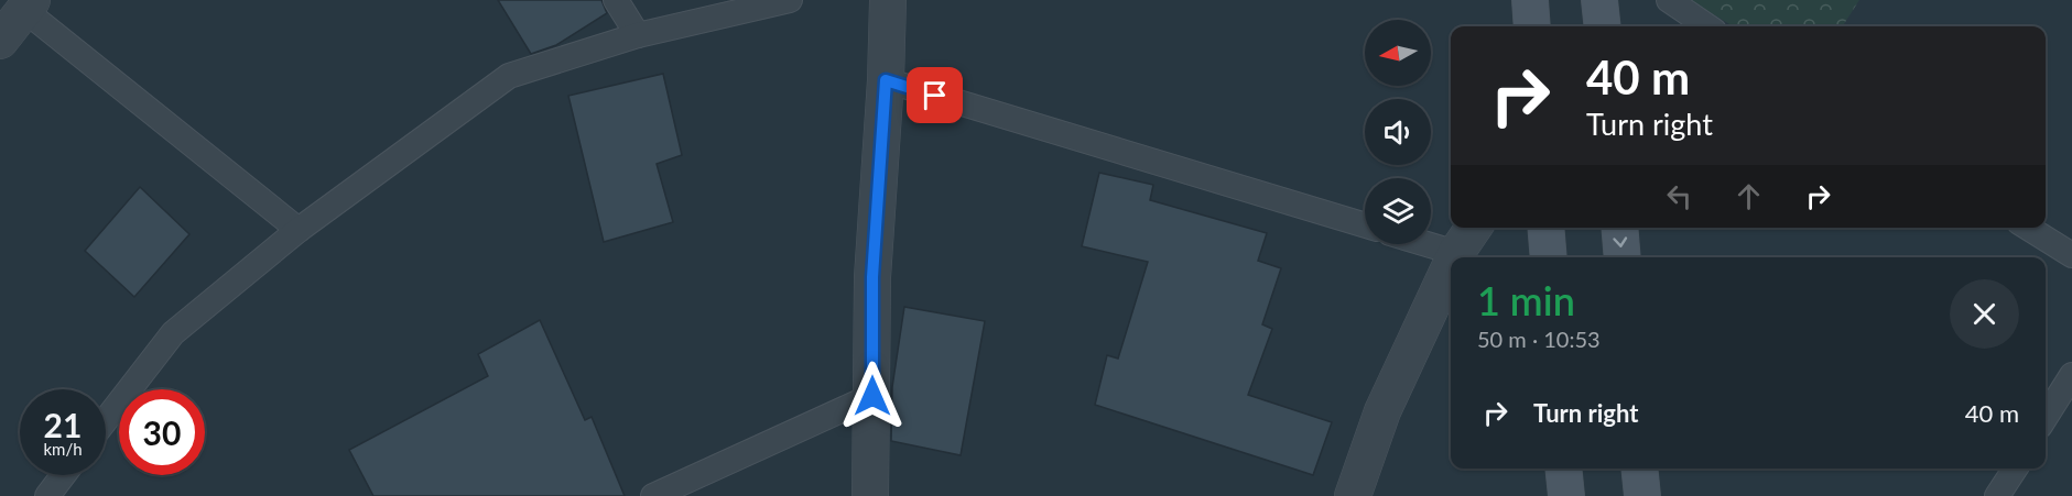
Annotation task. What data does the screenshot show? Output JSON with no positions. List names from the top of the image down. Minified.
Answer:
{"north":"left","page":{"turn":["40 m","Turn right"],"heading":["1 min","50 m · 10:53"],"list":[{"name":"Turn right","value":"40 m"}],"speed":"21 km/h","limit":"30"}}
